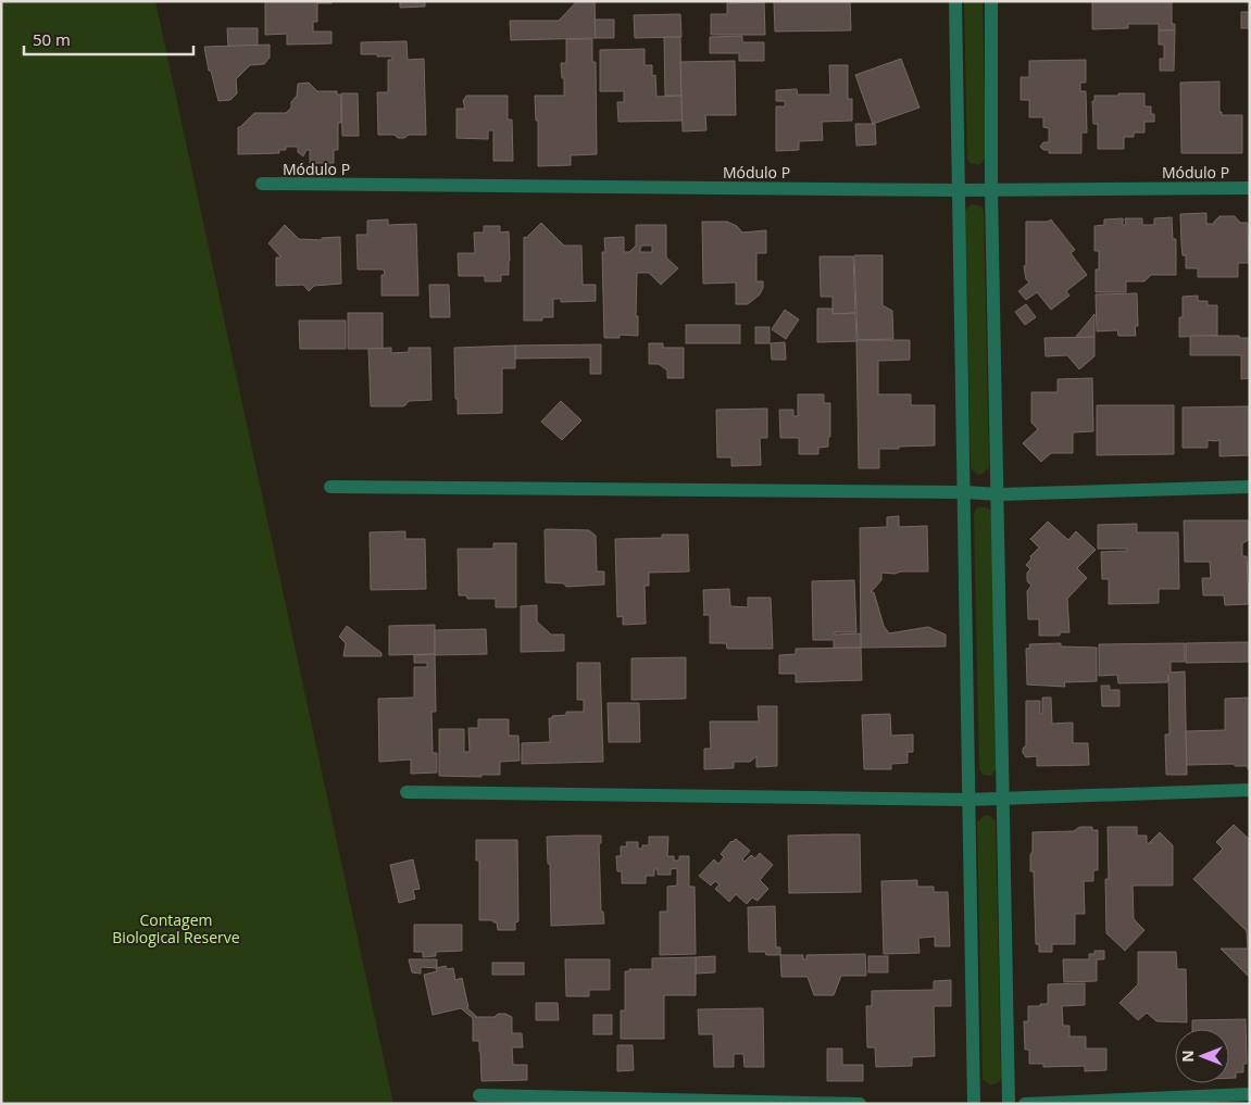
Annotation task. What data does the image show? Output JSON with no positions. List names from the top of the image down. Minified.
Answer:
{"streets":{"street":["Módulo P"]},"parks":["Contagem Biological Reserve"],"scale_bar":"50 m","north":"left"}
